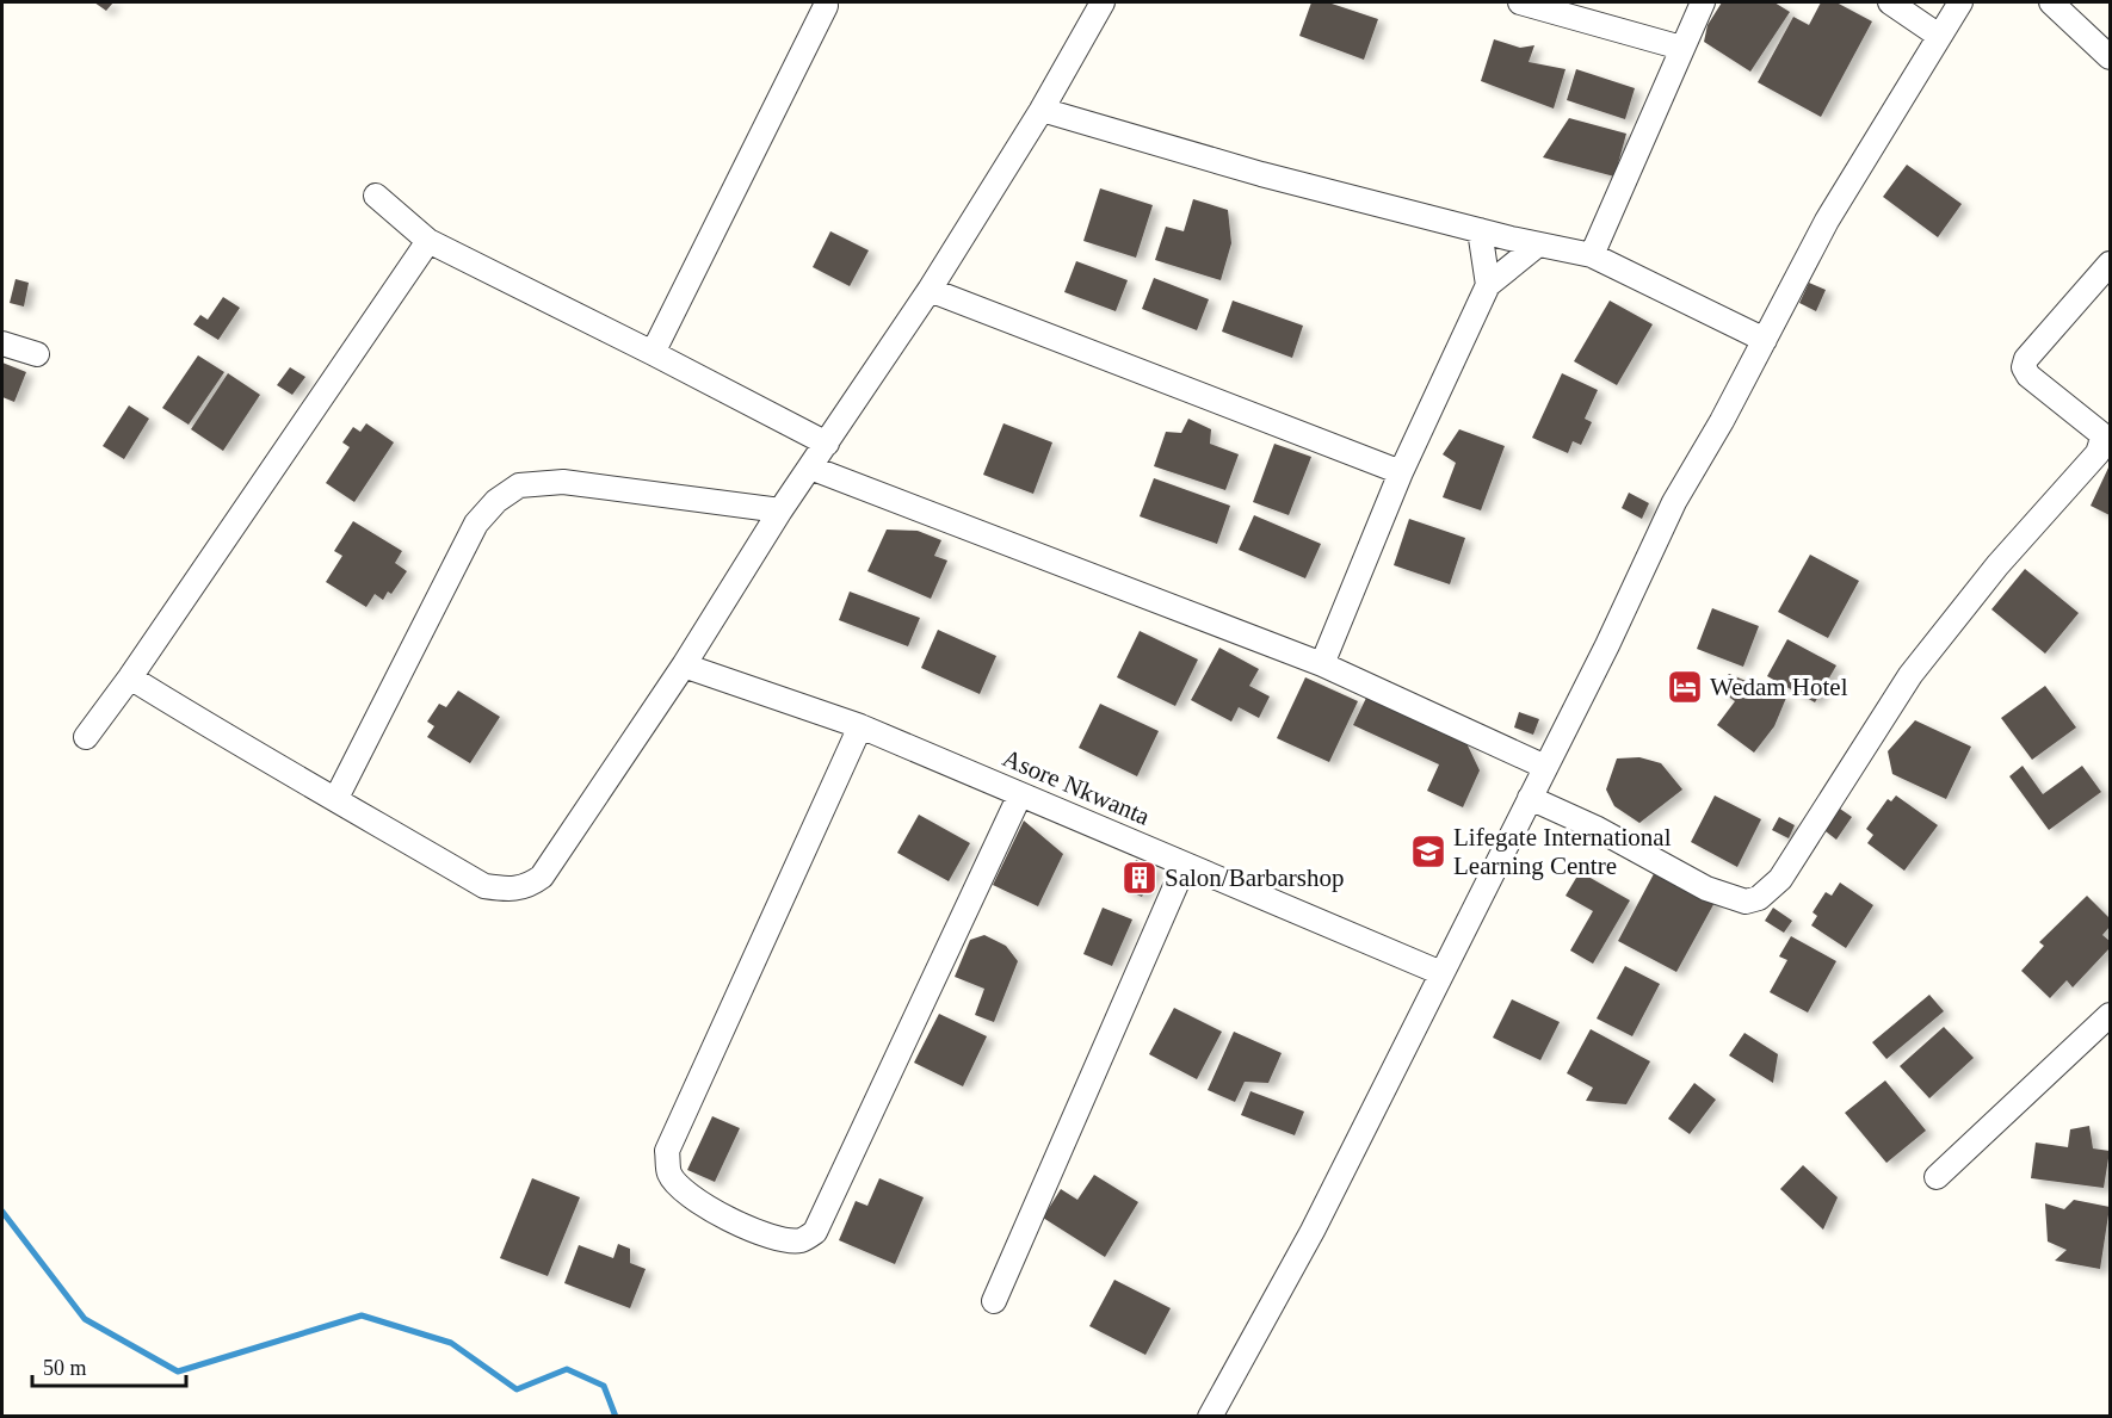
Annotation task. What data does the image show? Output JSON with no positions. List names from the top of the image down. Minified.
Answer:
{"streets":{"street":["Asore Nkwanta"]},"places":{"hotel":["Wedam Hotel"],"school or university":["Lifegate International Learning Centre"],"building":["Salon/Barbarshop"]},"scale_bar":"50 m"}
